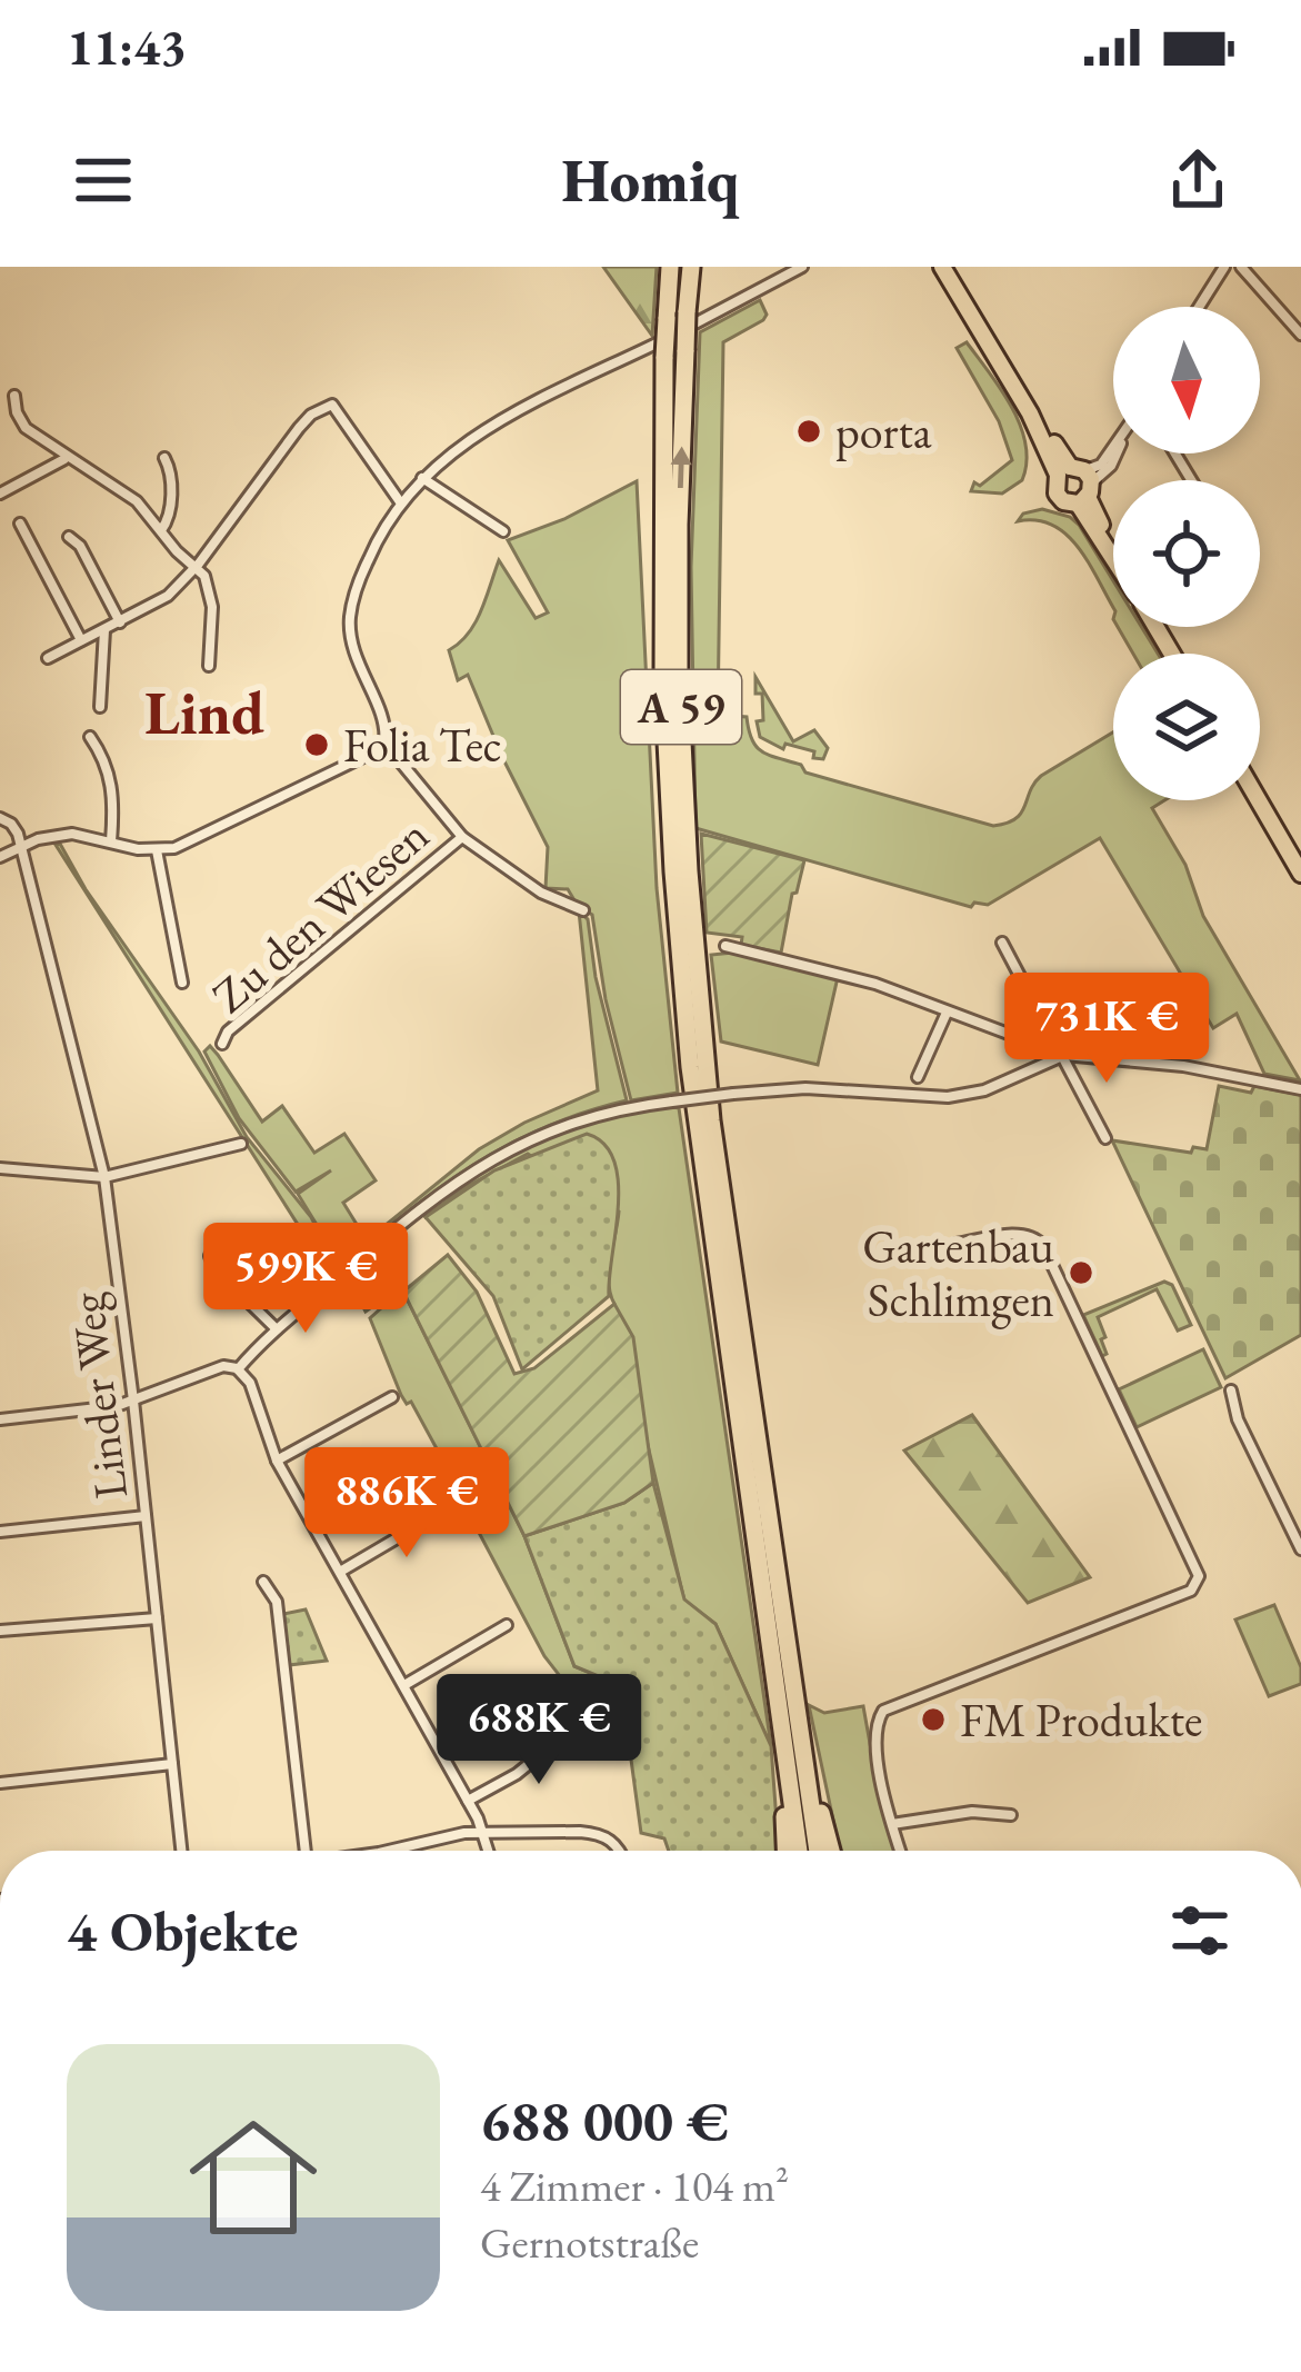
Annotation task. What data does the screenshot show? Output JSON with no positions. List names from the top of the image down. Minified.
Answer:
{"streets":{"highway":["A 59"],"street":["Zu den Wiesen","Linder Weg"]},"districts":["Lind"],"places":["porta","Folia Tec","Gartenbau Schlimgen","FM Produkte"],"north":"bottom","page":{"status":"11:43","header":"Homiq","price":["731K €","599K €","886K €","688K €"],"heading":"4 Objekte","list":[{"name":"688 000 €","note":"4 Zimmer · 104 m² · Gernotstraße"}]}}
